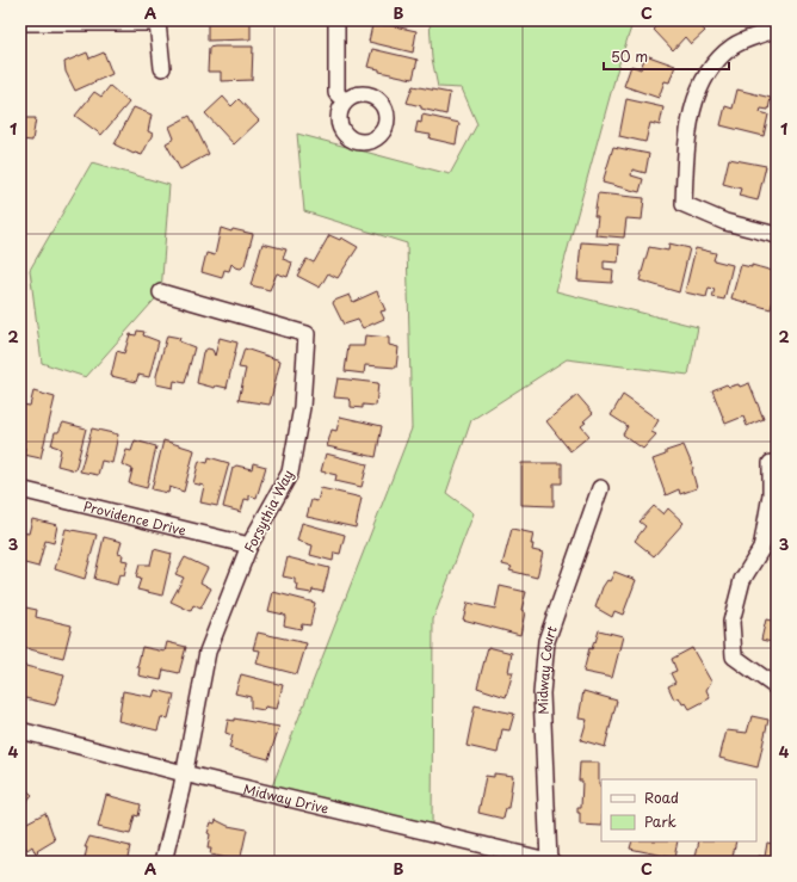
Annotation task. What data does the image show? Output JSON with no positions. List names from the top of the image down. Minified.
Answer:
{"streets":{"street":["Forsythia Way","Providence Drive","Midway Court","Midway Drive"]},"crossings":[["Forsythia Way","Providence Drive"],["Forsythia Way","Midway Drive"],["Midway Court","Midway Drive"]],"legend":["Road","Park"],"scale_bar":"50 m","grid":{"columns":["A","B","C"],"rows":["1","2","3","4"]}}
